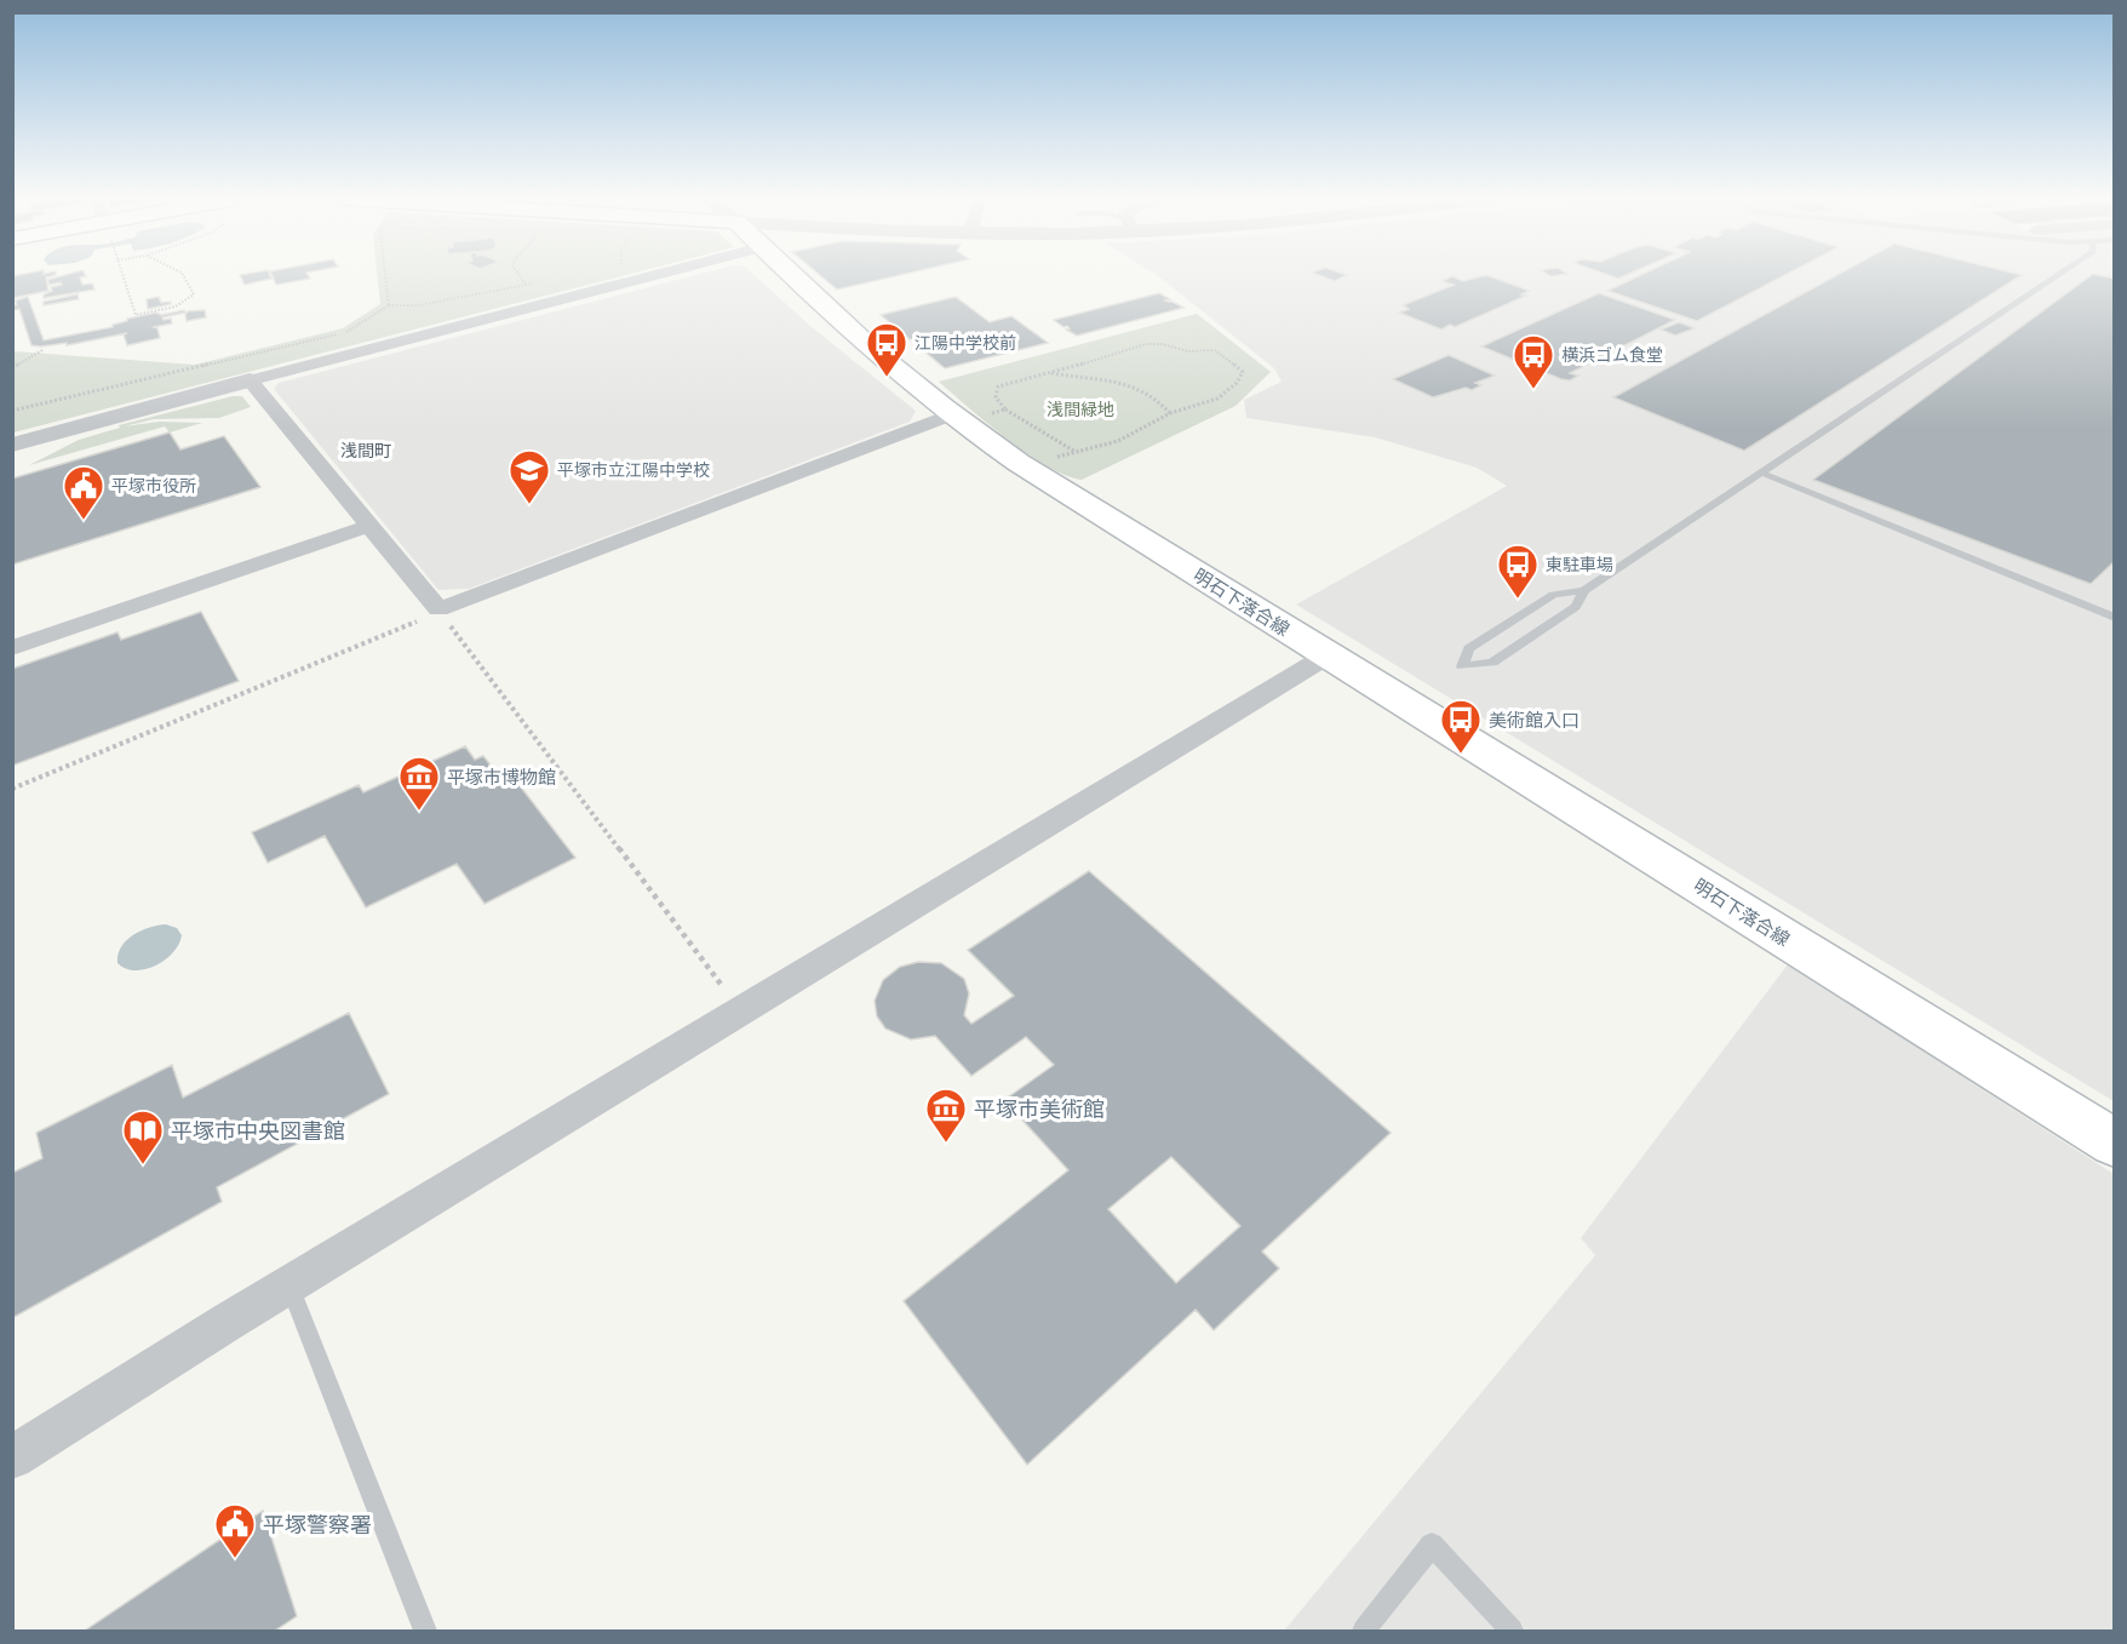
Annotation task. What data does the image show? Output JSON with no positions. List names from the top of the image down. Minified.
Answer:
{"streets":{"main road":["明石下落合線"]},"districts":["浅間町"],"parks":["浅間緑地"],"places":{"bus stop":["江陽中学校前","横浜ゴム食堂","東駐車場","美術館入口"],"school or university":["平塚市立江陽中学校"],"public building":["平塚市役所","平塚警察署"],"museum":["平塚市博物館","平塚市美術館"],"library":["平塚市中央図書館"]}}
